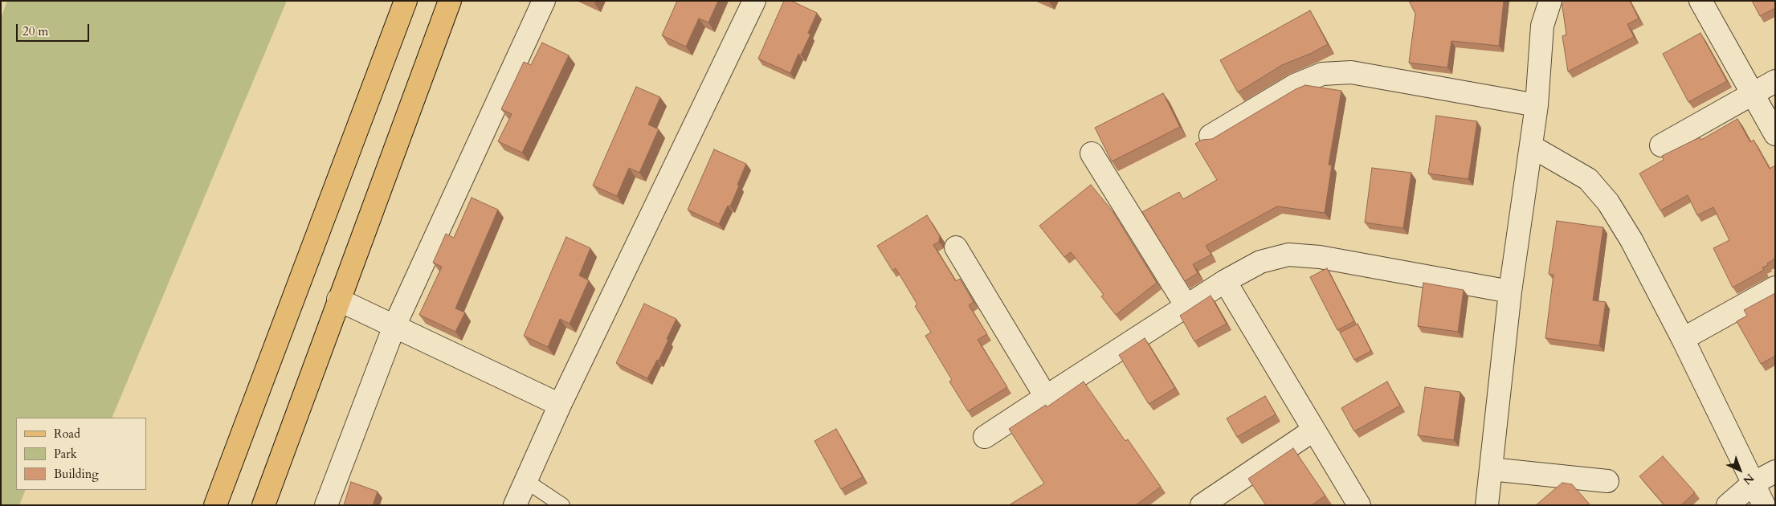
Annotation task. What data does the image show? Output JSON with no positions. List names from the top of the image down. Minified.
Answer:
{"legend":["Road","Park","Building"],"scale_bar":"20 m","north":"bottom right"}
